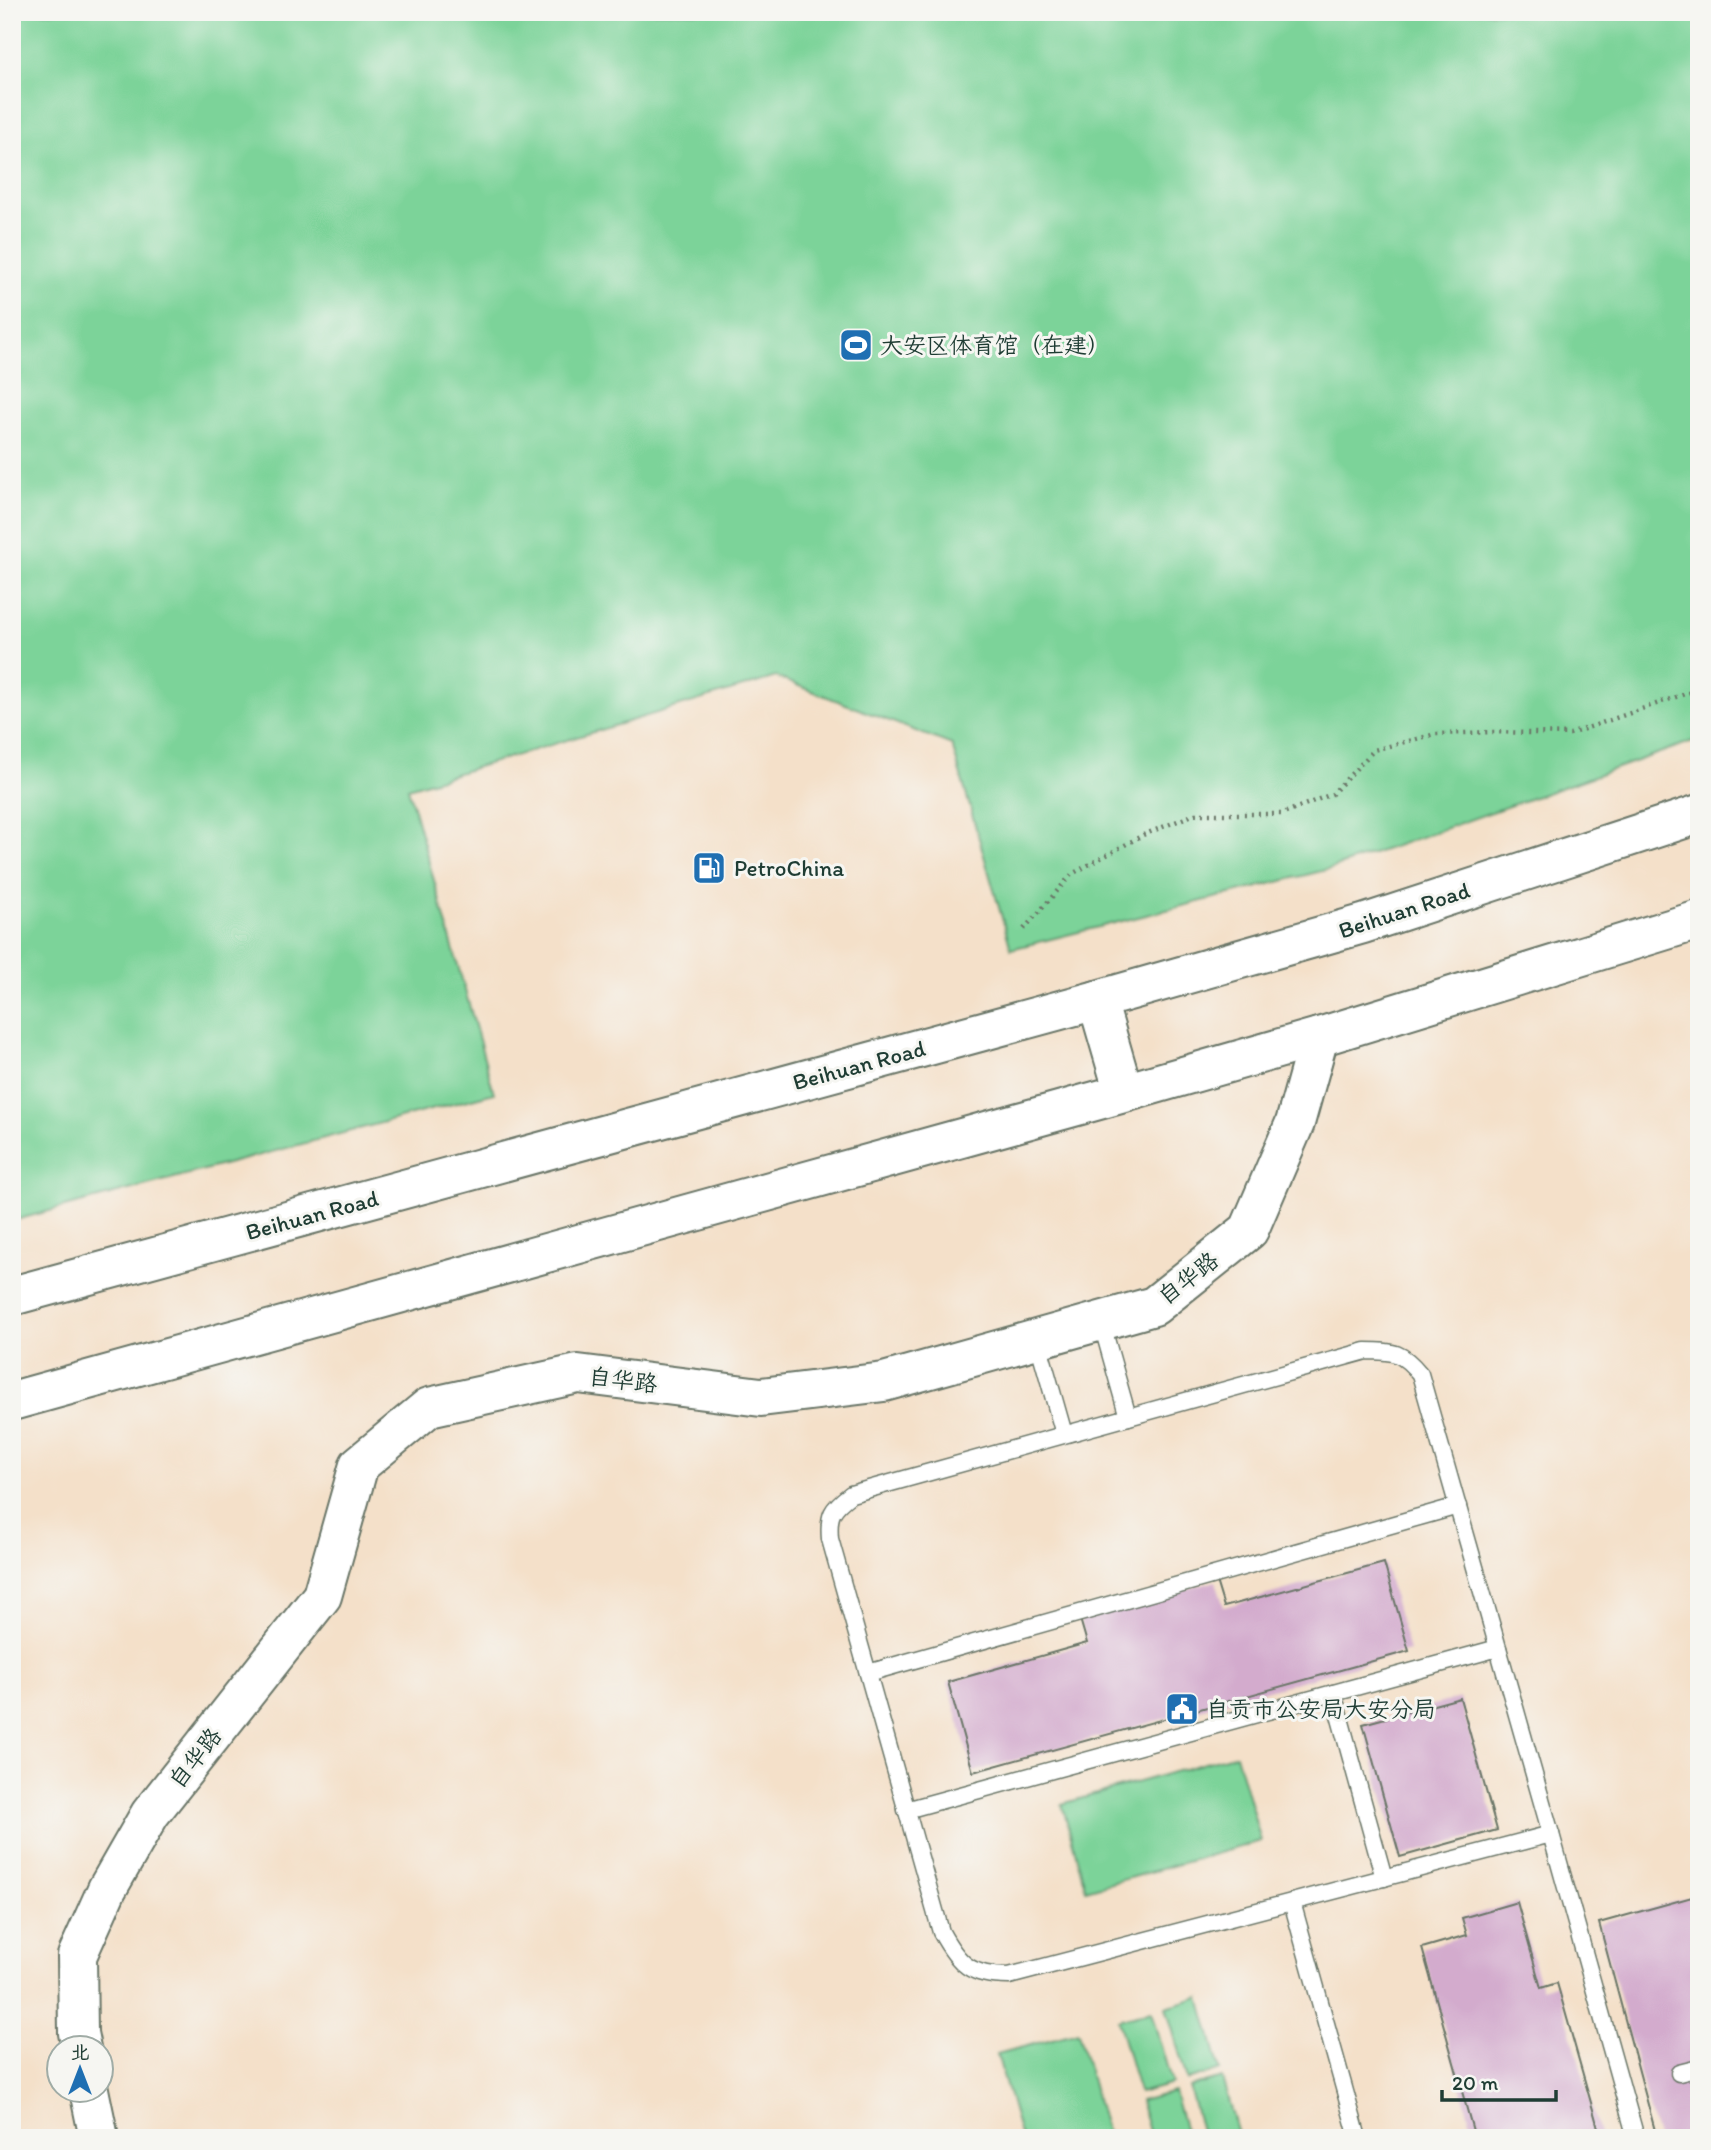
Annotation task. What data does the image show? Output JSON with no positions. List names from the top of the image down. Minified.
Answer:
{"streets":{"main road":["Beihuan Road","自华路"]},"places":{"sports":["大安区体育馆（在建）"],"fuel station":["PetroChina"],"public building":["自贡市公安局大安分局"]},"scale_bar":"20 m","north":"top"}
